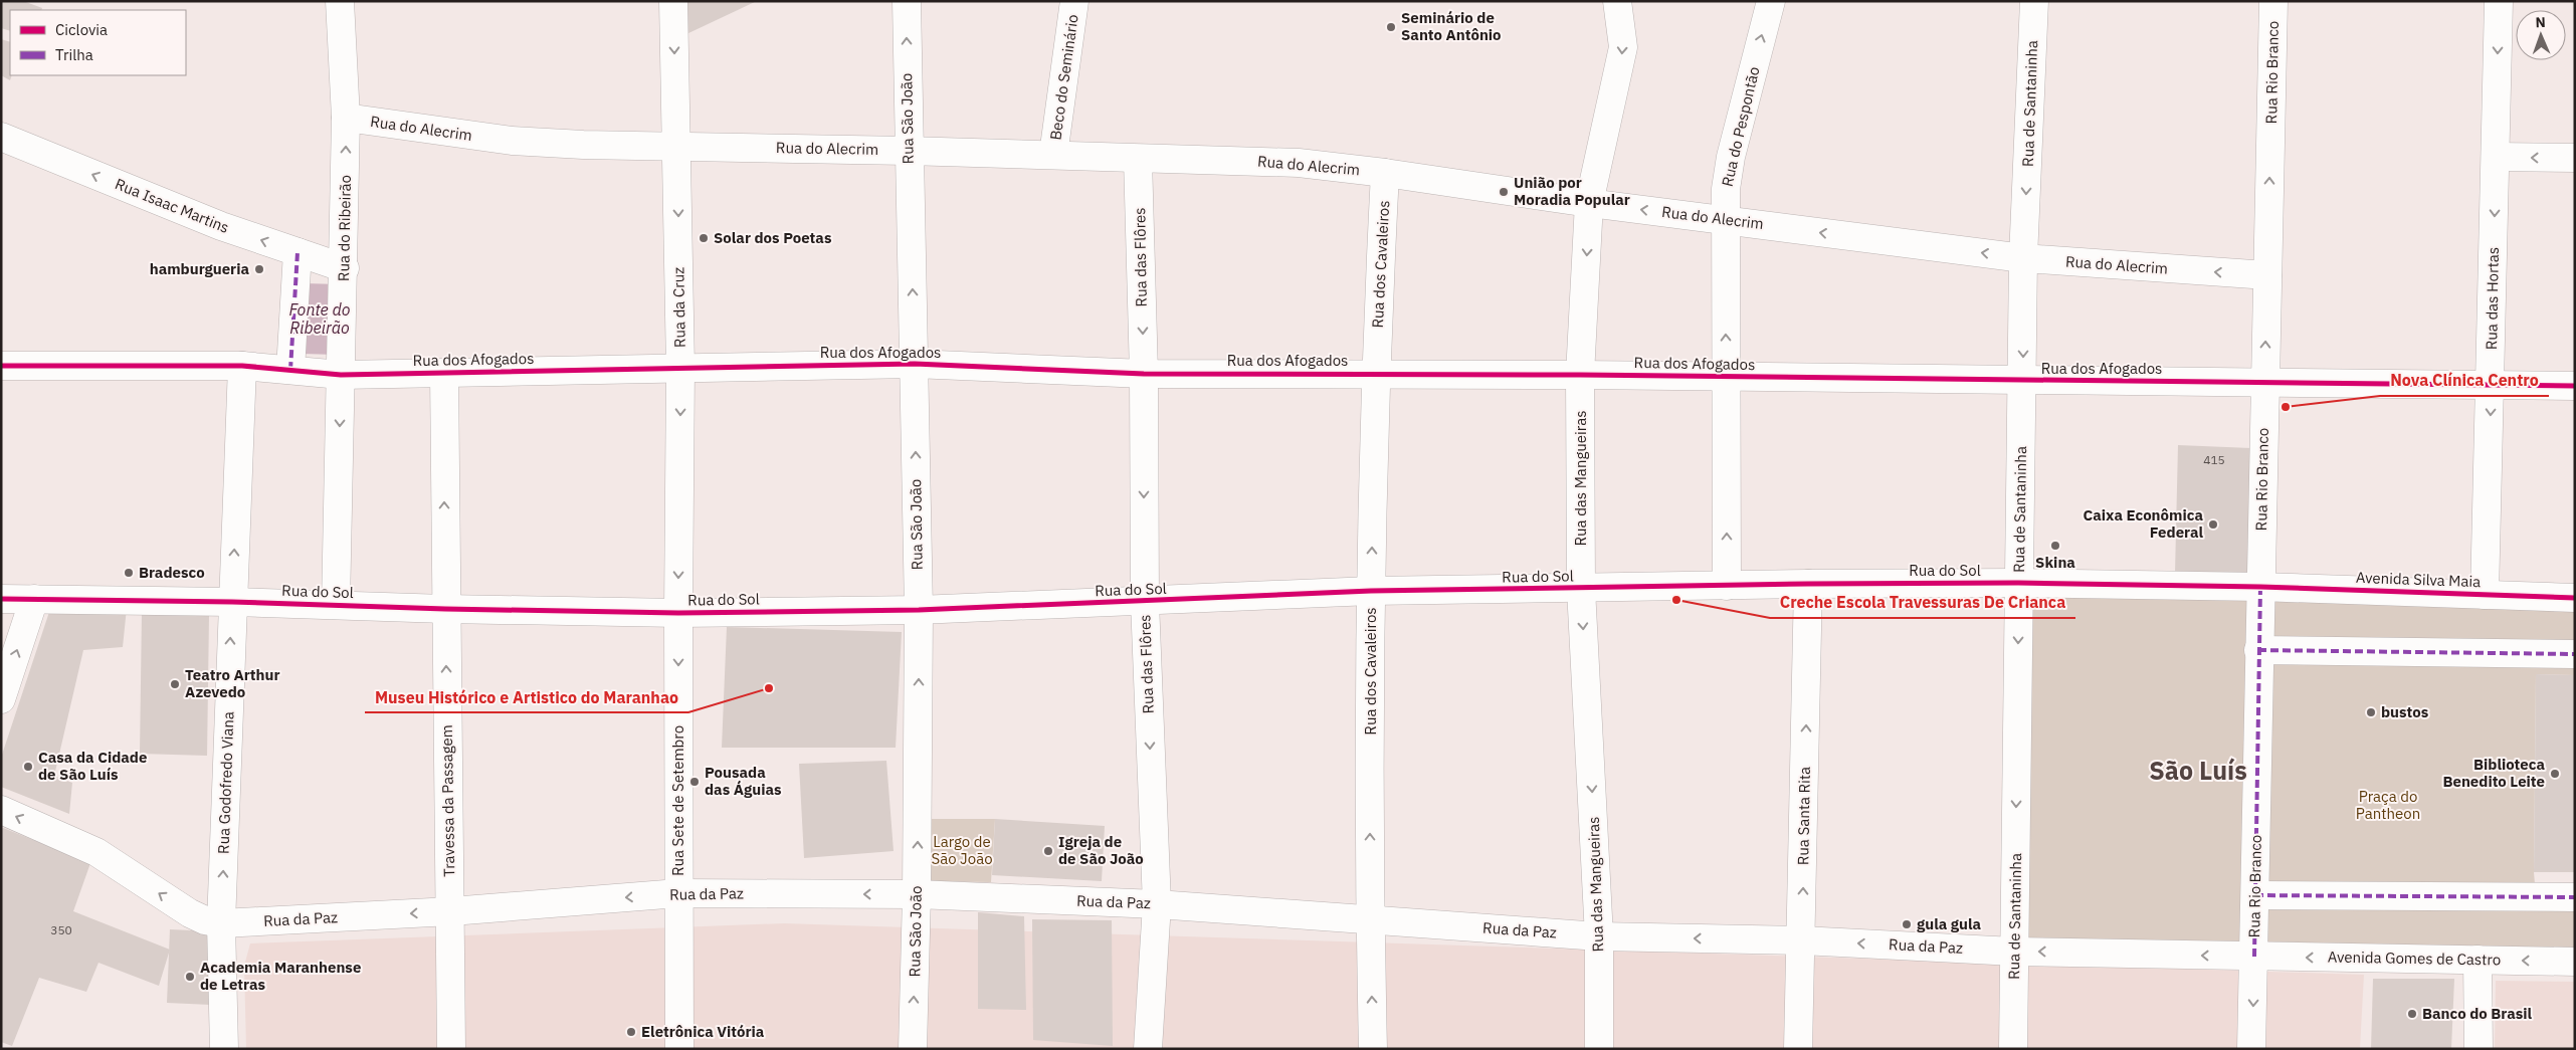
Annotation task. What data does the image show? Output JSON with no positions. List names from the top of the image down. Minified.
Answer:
{"streets":{"street":["Rua Rio Branco","Beco do Seminário","Rua de Santaninha","Rua São João","Rua do Pespontão","Rua do Alecrim","Rua Isaac Martins","Rua do Ribeirão","Rua das Flôres","Rua dos Cavaleiros","Rua das Hortas","Rua da Cruz","Rua dos Afogados","Rua das Mangueiras","Rua do Sol","Avenida Silva Maia","Rua Godofredo Viana","Travessa da Passagem","Rua Sete de Setembro","Rua Santa Rita","Rua da Paz","Avenida Gomes de Castro"]},"crossings":[["Rua Rio Branco","Rua do Alecrim"],["Rua Rio Branco","Rua dos Afogados"],["Rua Rio Branco","Rua do Sol"],["Rua Rio Branco","Avenida Silva Maia"],["Rua Rio Branco","Rua da Paz"],["Rua Rio Branco","Avenida Gomes de Castro"],["Beco do Seminário","Rua do Alecrim"],["Rua de Santaninha","Rua do Alecrim"],["Rua de Santaninha","Rua dos Afogados"],["Rua de Santaninha","Rua do Sol"],["Rua de Santaninha","Rua da Paz"],["Rua São João","Rua do Alecrim"],["Rua São João","Rua dos Afogados"],["Rua São João","Rua do Sol"],["Rua São João","Rua da Paz"],["Rua do Pespontão","Rua do Alecrim"],["Rua do Pespontão","Rua dos Afogados"],["Rua do Pespontão","Rua do Sol"],["Rua do Alecrim","Rua do Ribeirão"],["Rua do Alecrim","Rua das Flôres"],["Rua do Alecrim","Rua dos Cavaleiros"],["Rua do Alecrim","Rua da Cruz"],["Rua do Alecrim","Rua das Mangueiras"],["Rua Isaac Martins","Rua do Ribeirão"],["Rua do Ribeirão","Rua dos Afogados"],["Rua do Ribeirão","Rua do Sol"],["Rua das Flôres","Rua dos Afogados"],["Rua das Flôres","Rua do Sol"],["Rua das Flôres","Rua da Paz"],["Rua dos Cavaleiros","Rua dos Afogados"],["Rua dos Cavaleiros","Rua do Sol"],["Rua dos Cavaleiros","Rua da Paz"],["Rua das Hortas","Rua dos Afogados"],["Rua das Hortas","Avenida Silva Maia"],["Rua da Cruz","Rua dos Afogados"],["Rua da Cruz","Rua do Sol"],["Rua da Cruz","Rua Sete de Setembro"],["Rua dos Afogados","Rua das Mangueiras"],["Rua dos Afogados","Rua Godofredo Viana"],["Rua dos Afogados","Travessa da Passagem"],["Rua das Mangueiras","Rua do Sol"],["Rua das Mangueiras","Rua da Paz"],["Rua do Sol","Avenida Silva Maia"],["Rua do Sol","Rua Godofredo Viana"],["Rua do Sol","Travessa da Passagem"],["Rua do Sol","Rua Sete de Setembro"],["Rua do Sol","Rua Santa Rita"],["Rua Godofredo Viana","Rua da Paz"],["Travessa da Passagem","Rua da Paz"],["Rua Sete de Setembro","Rua da Paz"],["Rua Santa Rita","Rua da Paz"],["Rua da Paz","Avenida Gomes de Castro"]],"one_way":["Rua de Santaninha","Rua São João","Rua do Pespontão","Rua do Alecrim","Rua Isaac Martins","Rua das Flôres","Rua dos Cavaleiros","Rua das Hortas","Rua da Cruz","Rua das Mangueiras","Rua Godofredo Viana","Travessa da Passagem","Rua Sete de Setembro","Rua Santa Rita","Rua da Paz"],"districts":["São Luís"],"water":["Fonte do Ribeirão"],"parks":["Praça do Pantheon","Largo de São João"],"places":["Seminário de Santo Antônio","União por Moradia Popular","Solar dos Poetas","hamburgueria","Nova Clínica Centro","Caixa Econômica Federal","Skina","Bradesco","Creche Escola Travessuras De Crianca","Teatro Arthur Azevedo","Museu Histórico e Artistico do Maranhao","bustos","Casa da Cidade de São Luís","Biblioteca Benedito Leite","Pousada das Águias","Igreja de de São João","gula gula","Academia Maranhense de Letras","Banco do Brasil","Eletrônica Vitória"],"house_numbers":["415","350"],"legend":["Ciclovia","Trilha"],"north":"top"}
